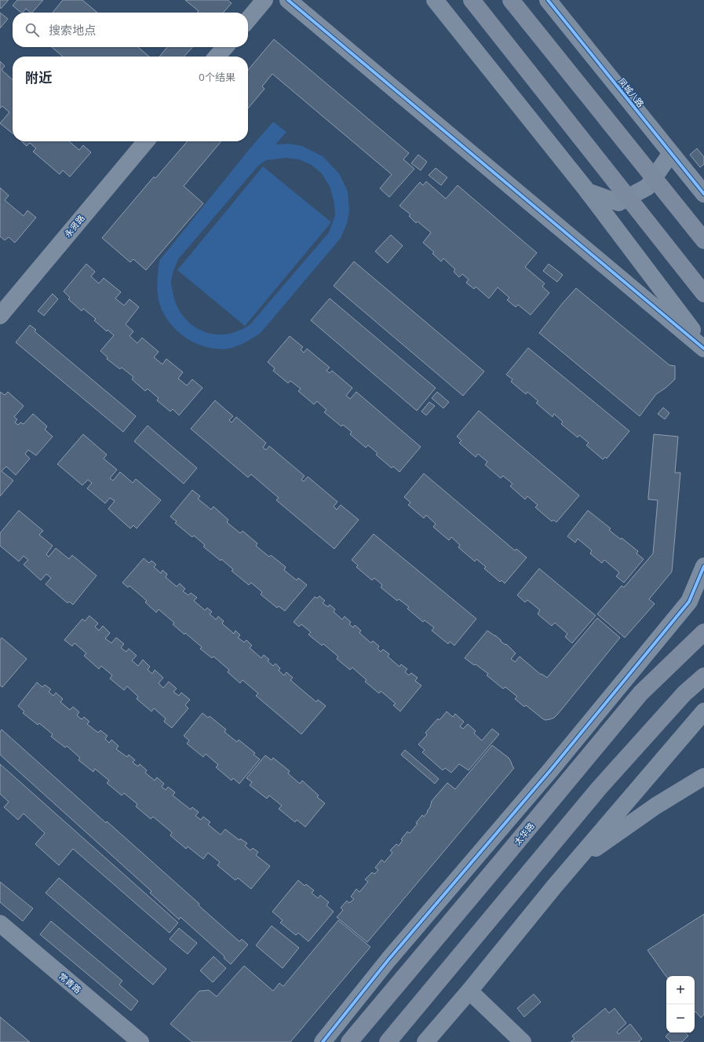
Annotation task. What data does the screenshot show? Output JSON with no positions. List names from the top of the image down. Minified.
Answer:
{"streets":{"main road":["太华路"],"street":["凤城八路","永贤路","常青路"]},"page":{"search":"搜索地点","heading":["附近","0个结果"],"map_buttons":["+","−"]}}
